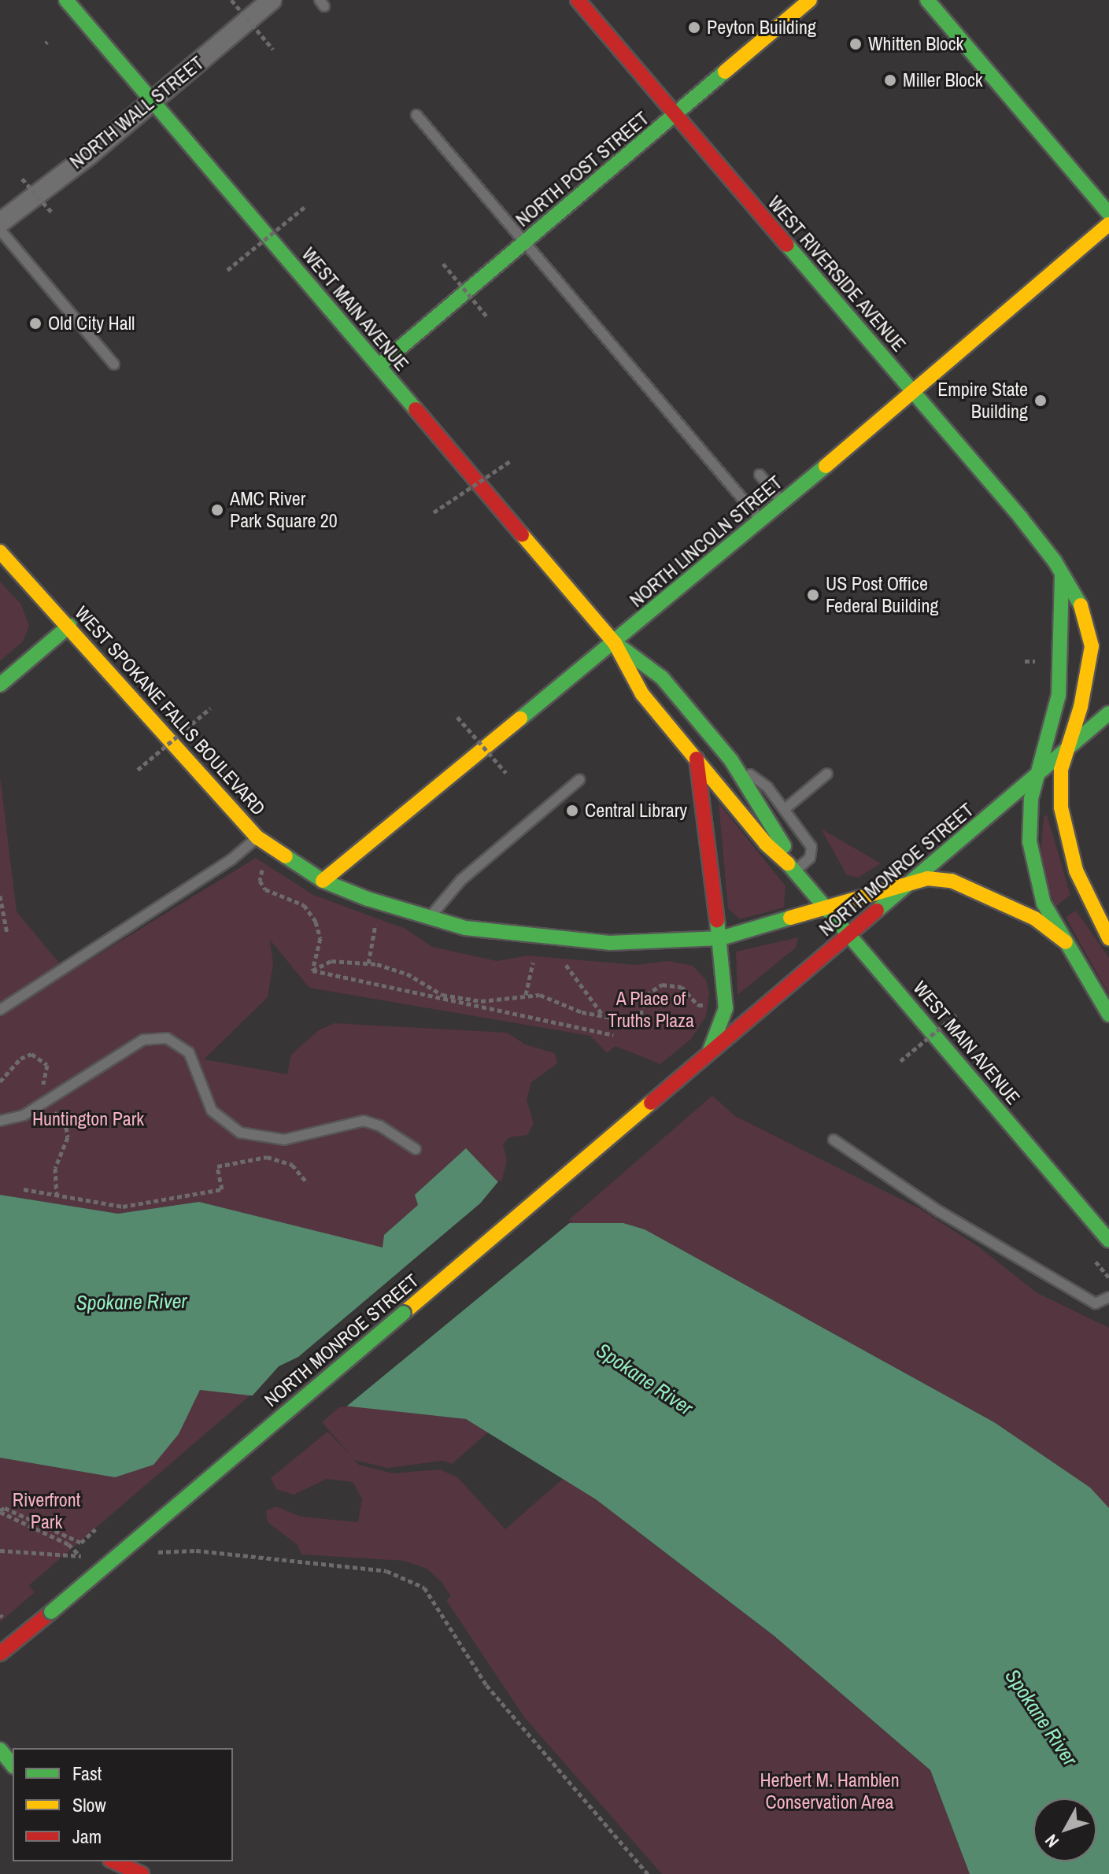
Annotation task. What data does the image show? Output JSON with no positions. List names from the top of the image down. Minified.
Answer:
{"streets":{"main road":["NORTH POST STREET","WEST RIVERSIDE AVENUE","WEST MAIN AVENUE","NORTH LINCOLN STREET","WEST SPOKANE FALLS BOULEVARD","NORTH MONROE STREET"],"street":["NORTH WALL STREET"]},"crossings":[["NORTH WALL STREET","WEST MAIN AVENUE"],["NORTH POST STREET","WEST RIVERSIDE AVENUE"],["NORTH POST STREET","WEST MAIN AVENUE"],["WEST RIVERSIDE AVENUE","NORTH LINCOLN STREET"],["WEST RIVERSIDE AVENUE","NORTH MONROE STREET"],["WEST MAIN AVENUE","NORTH LINCOLN STREET"],["WEST MAIN AVENUE","WEST SPOKANE FALLS BOULEVARD"],["WEST MAIN AVENUE","NORTH MONROE STREET"],["NORTH LINCOLN STREET","WEST SPOKANE FALLS BOULEVARD"],["WEST SPOKANE FALLS BOULEVARD","NORTH MONROE STREET"]],"water":["Spokane River"],"parks":["A Place of Truths Plaza","Huntington Park","Riverfront Park","Herbert M. Hamblen Conservation Area"],"places":["Peyton Building","Whitten Block","Miller Block","Old City Hall","Empire State Building","AMC River Park Square 20","US Post Office Federal Building","Central Library"],"legend":["Fast","Slow","Jam"],"north":"bottom left"}
